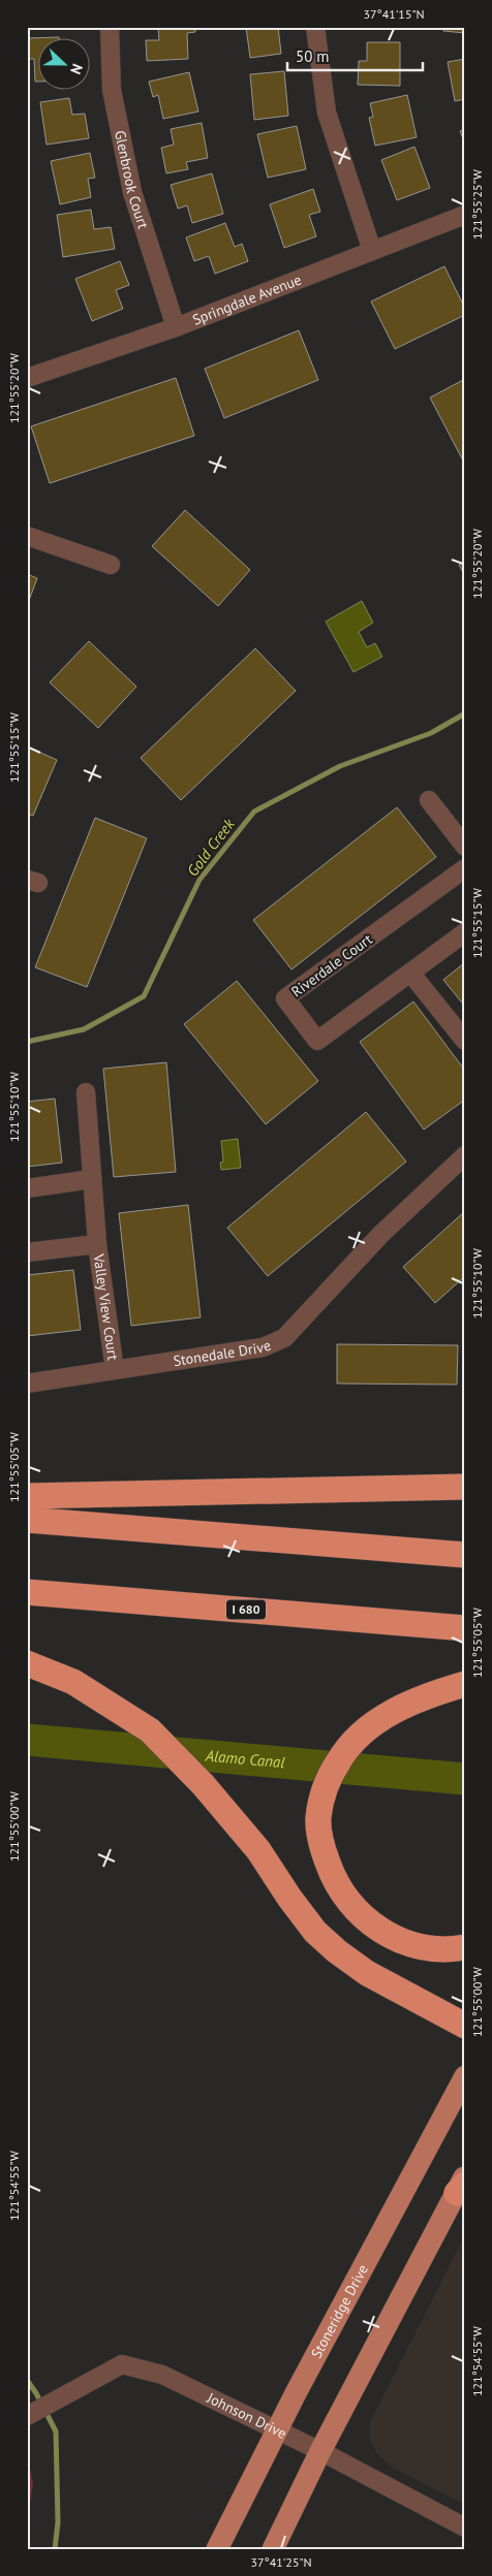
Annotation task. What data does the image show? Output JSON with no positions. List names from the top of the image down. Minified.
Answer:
{"streets":{"highway":["I 680"],"main road":["Stoneridge Drive"],"street":["Glenbrook Court","Springdale Avenue","Riverdale Court","Valley View Court","Stonedale Drive","Johnson Drive"]},"crossings":[["Glenbrook Court","Springdale Avenue"],["Valley View Court","Stonedale Drive"],["Stoneridge Drive","Johnson Drive"]],"water":["Gold Creek","Alamo Canal"],"scale_bar":"50 m","north":"right","coordinates":["37°41'15\"N","121°55'25\"W","121°55'20\"W","121°55'15\"W","121°55'10\"W","121°55'05\"W","121°55'00\"W","121°54'55\"W","37°41'25\"N"]}
